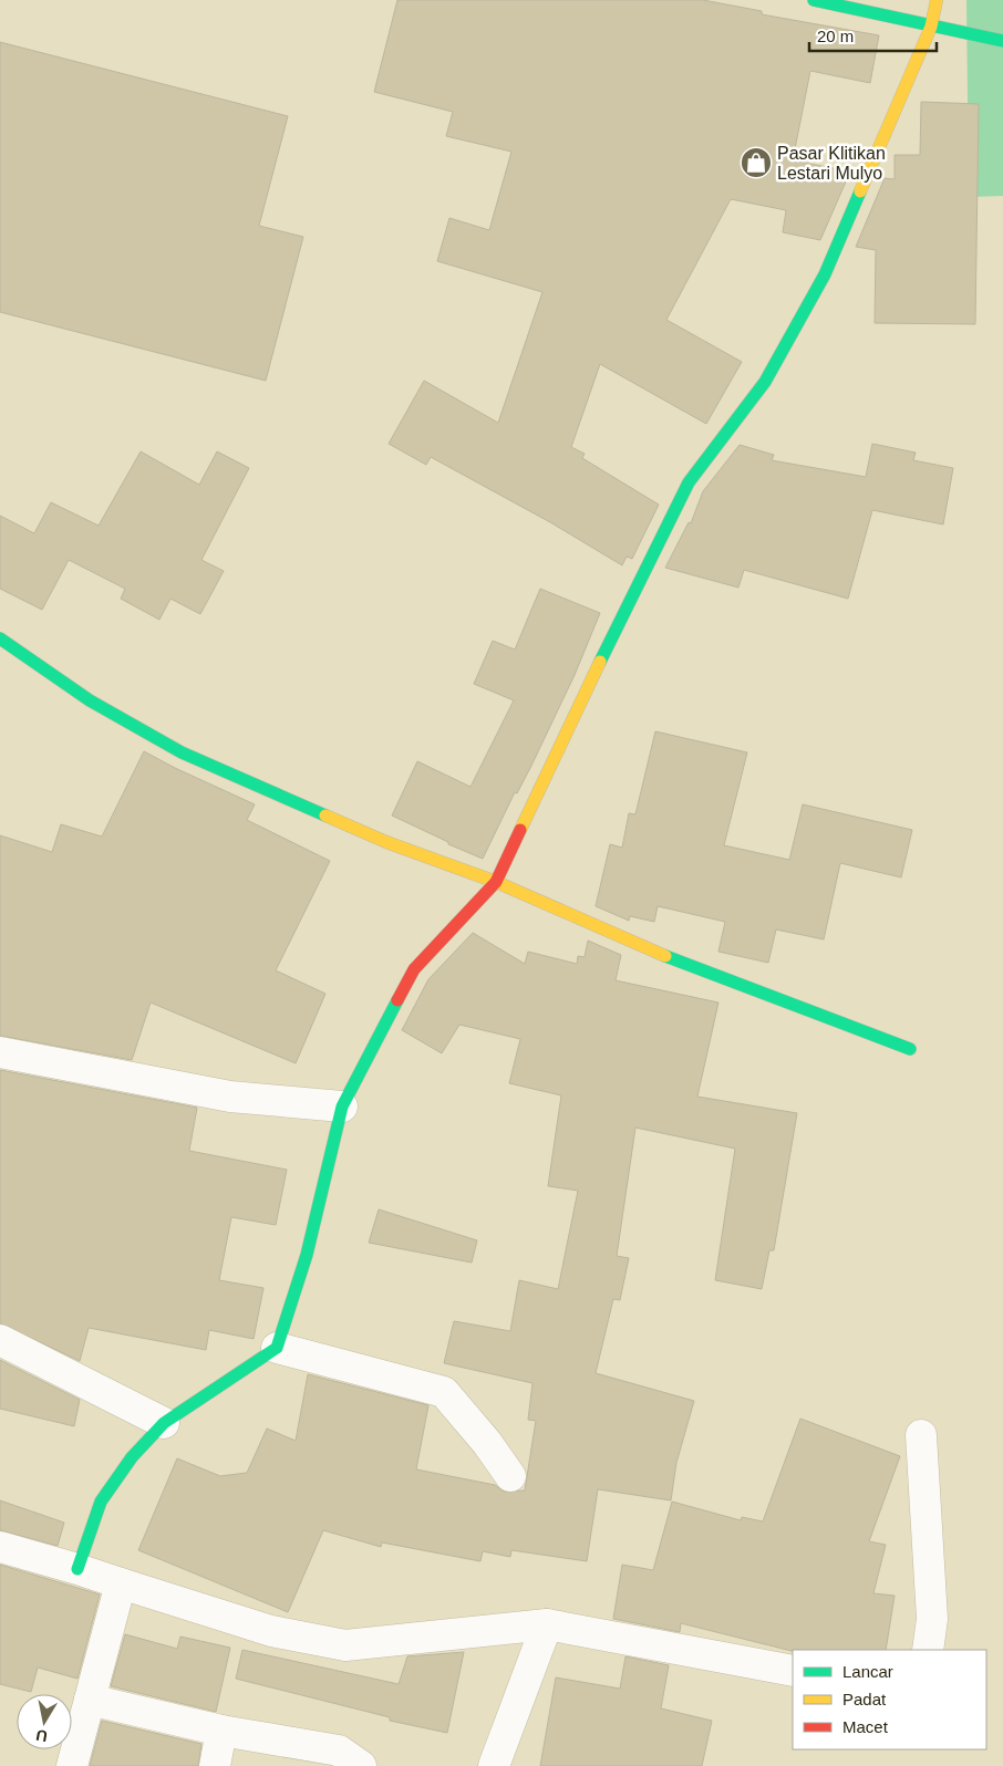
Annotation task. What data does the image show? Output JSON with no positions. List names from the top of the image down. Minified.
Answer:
{"places":{"shop":["Pasar Klitikan Lestari Mulyo"]},"legend":["Lancar","Padat","Macet"],"scale_bar":"20 m","north":"bottom"}
